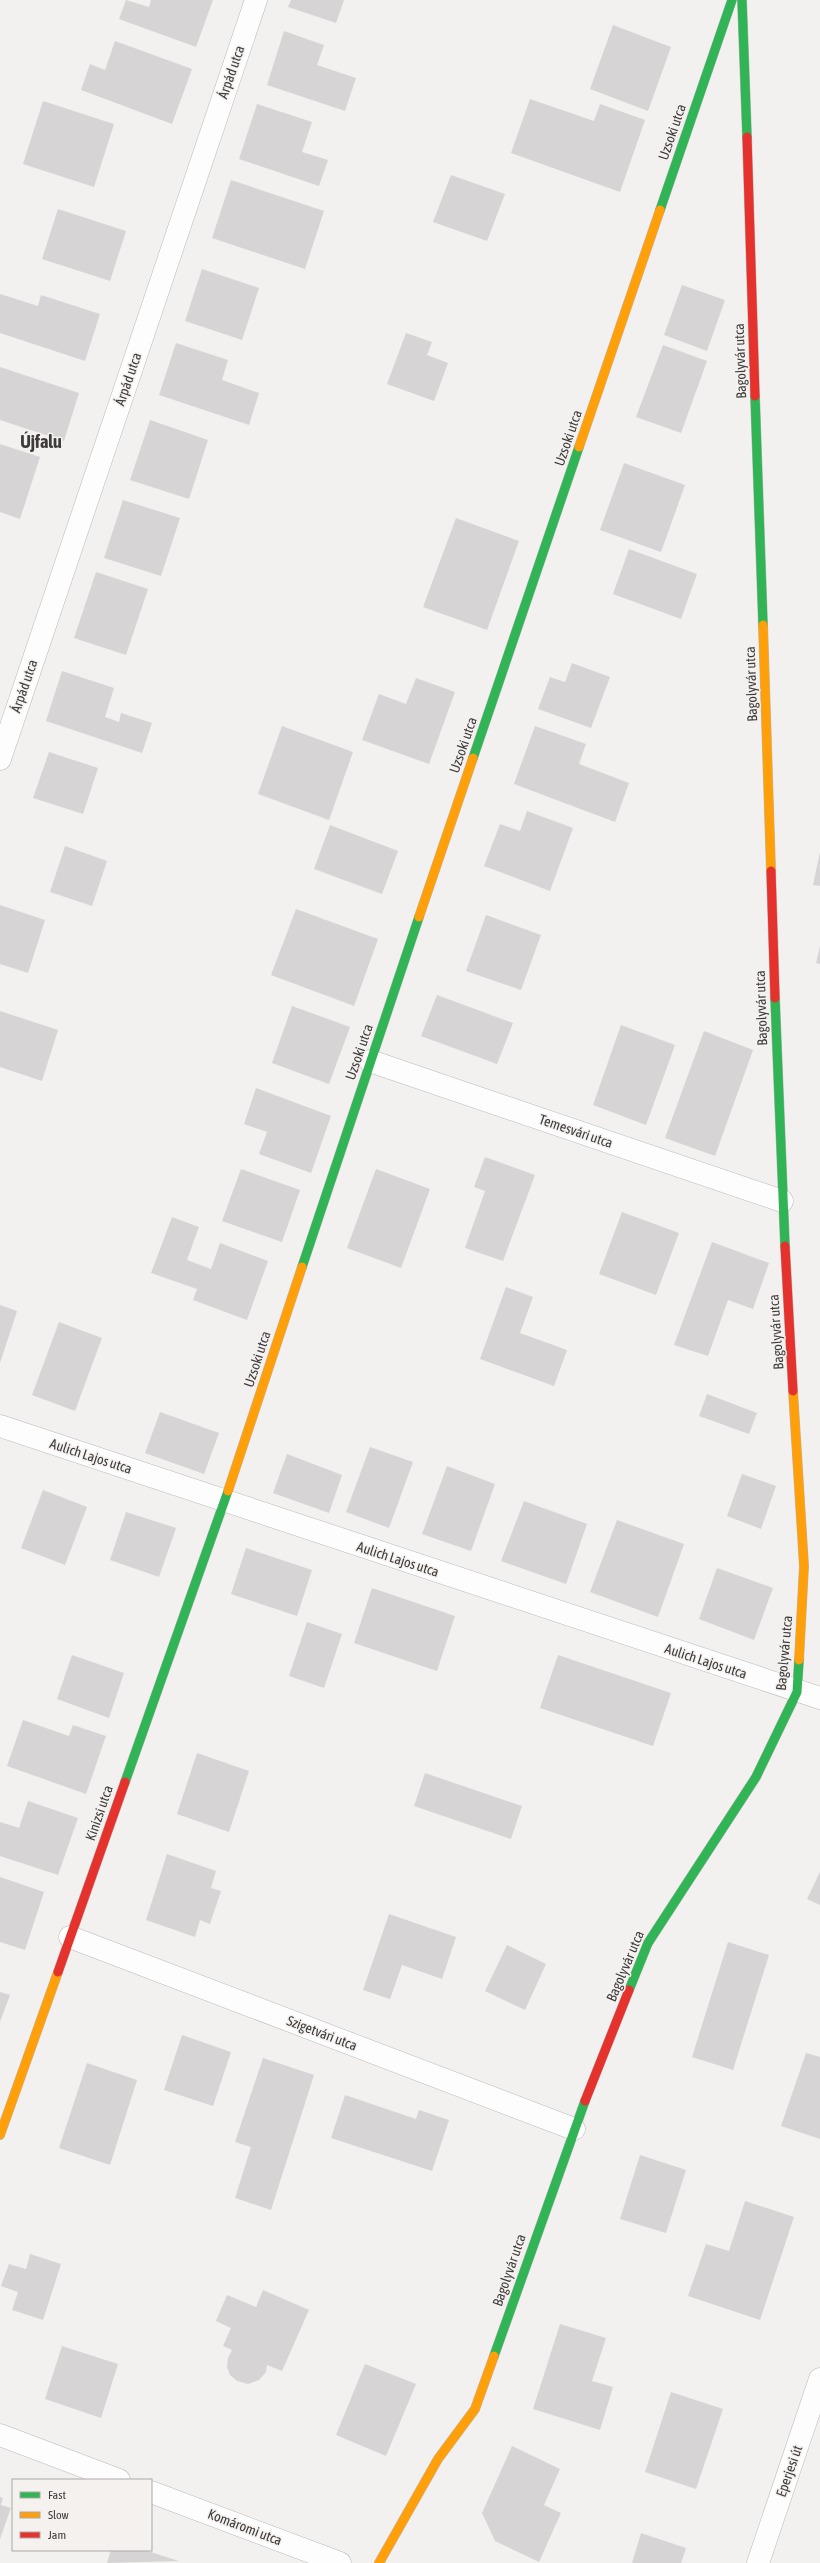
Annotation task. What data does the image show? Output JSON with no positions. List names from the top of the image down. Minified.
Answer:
{"streets":{"street":["Árpád utca","Uzsoki utca","Bagolyvár utca","Temesvári utca","Aulich Lajos utca","Kinizsi utca","Szigetvári utca","Eperjesi út","Komáromi utca"]},"crossings":[["Uzsoki utca","Temesvári utca"],["Uzsoki utca","Aulich Lajos utca"],["Uzsoki utca","Kinizsi utca"],["Bagolyvár utca","Temesvári utca"],["Bagolyvár utca","Aulich Lajos utca"],["Bagolyvár utca","Szigetvári utca"],["Aulich Lajos utca","Kinizsi utca"],["Kinizsi utca","Szigetvári utca"]],"districts":["Újfalu"],"legend":["Fast","Slow","Jam"]}
